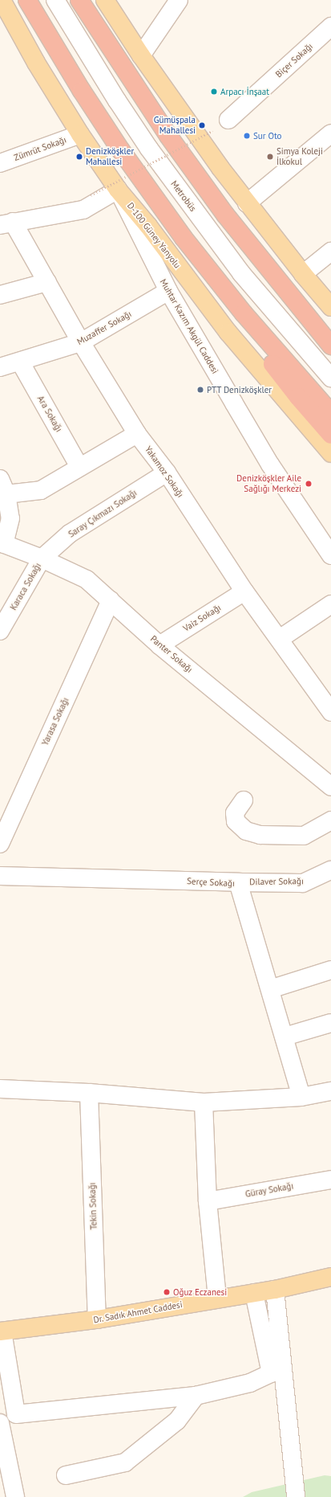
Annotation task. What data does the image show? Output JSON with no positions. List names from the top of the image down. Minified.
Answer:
{"streets":{"main road":["D-100 Güney Yanyolu","Dr. Sadık Ahmet Caddesi"],"street":["Biçer Sokağı","Zümrüt Sokağı","Metrobüs","Muhtar Kazım Akgül Caddesi","Muzaffer Sokağı","Ara Sokağı","Yakamoz Sokağı","Saray Çıkmazı Sokağı","Karaca Sokağı","Vaiz Sokağı","Panter Sokağı","Yarasa Sokağı","Dilaver Sokağı","Serçe Sokağı","Güray Sokağı","Tekin Sokağı"]},"crossings":[["Zümrüt Sokağı","D-100 Güney Yanyolu"],["D-100 Güney Yanyolu","Muhtar Kazım Akgül Caddesi"],["Muhtar Kazım Akgül Caddesi","Muzaffer Sokağı"],["Muzaffer Sokağı","Ara Sokağı"],["Muzaffer Sokağı","Yakamoz Sokağı"],["Yakamoz Sokağı","Saray Çıkmazı Sokağı"],["Yakamoz Sokağı","Vaiz Sokağı"],["Saray Çıkmazı Sokağı","Karaca Sokağı"],["Saray Çıkmazı Sokağı","Panter Sokağı"],["Karaca Sokağı","Panter Sokağı"],["Vaiz Sokağı","Panter Sokağı"],["Panter Sokağı","Yarasa Sokağı"],["Dilaver Sokağı","Serçe Sokağı"],["Tekin Sokağı","Dr. Sadık Ahmet Caddesi"]],"places":["Arpacı İnşaat","Gümüşpala Mahallesi","Sur Oto","Denizköşkler Mahallesi","Simya Koleji İlkokul","PTT Denizköşkler","Denizköşkler Aile Sağlığı Merkezi","Oğuz Eczanesi"]}
